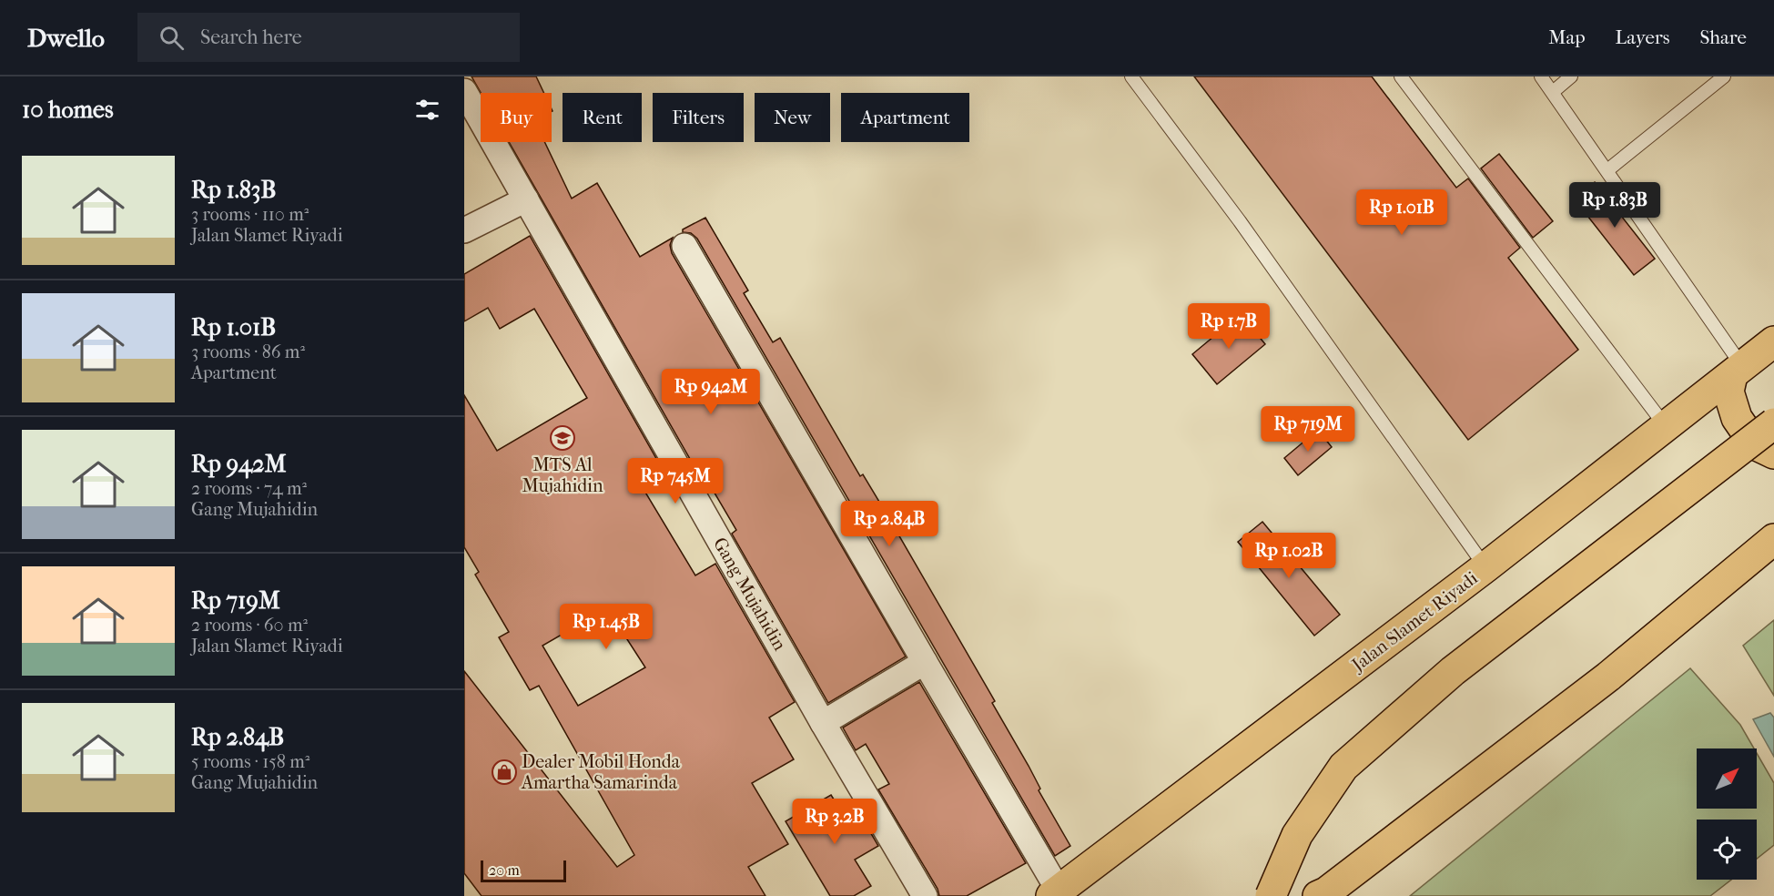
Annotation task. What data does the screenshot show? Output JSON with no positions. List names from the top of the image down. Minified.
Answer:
{"streets":{"highway":["Jalan Slamet Riyadi"],"street":["Gang Mujahidin"]},"places":{"school or university":["MTS Al Mujahidin"],"shop":["Dealer Mobil Honda Amartha Samarinda"]},"scale_bar":"20 m","north":"top right","page":{"header":"Dwello","search":"Search here","nav":["Map","Layers","Share"],"heading":"10 homes","chip":["Buy","Rent","Filters","New","Apartment"],"list":[{"name":"Rp 1.83B","note":"3 rooms · 110 m² · Jalan Slamet Riyadi"},{"name":"Rp 1.01B","note":"3 rooms · 86 m² · Apartment"},{"name":"Rp 942M","note":"2 rooms · 74 m² · Gang Mujahidin"},{"name":"Rp 719M","note":"2 rooms · 60 m² · Jalan Slamet Riyadi"},{"name":"Rp 2.84B","note":"5 rooms · 158 m² · Gang Mujahidin"}],"price":["Rp 1.83B","Rp 1.01B","Rp 1.7B","Rp 942M","Rp 719M","Rp 745M","Rp 2.84B","Rp 1.02B","Rp 1.45B","Rp 3.2B"],"scale":"20 m"}}
